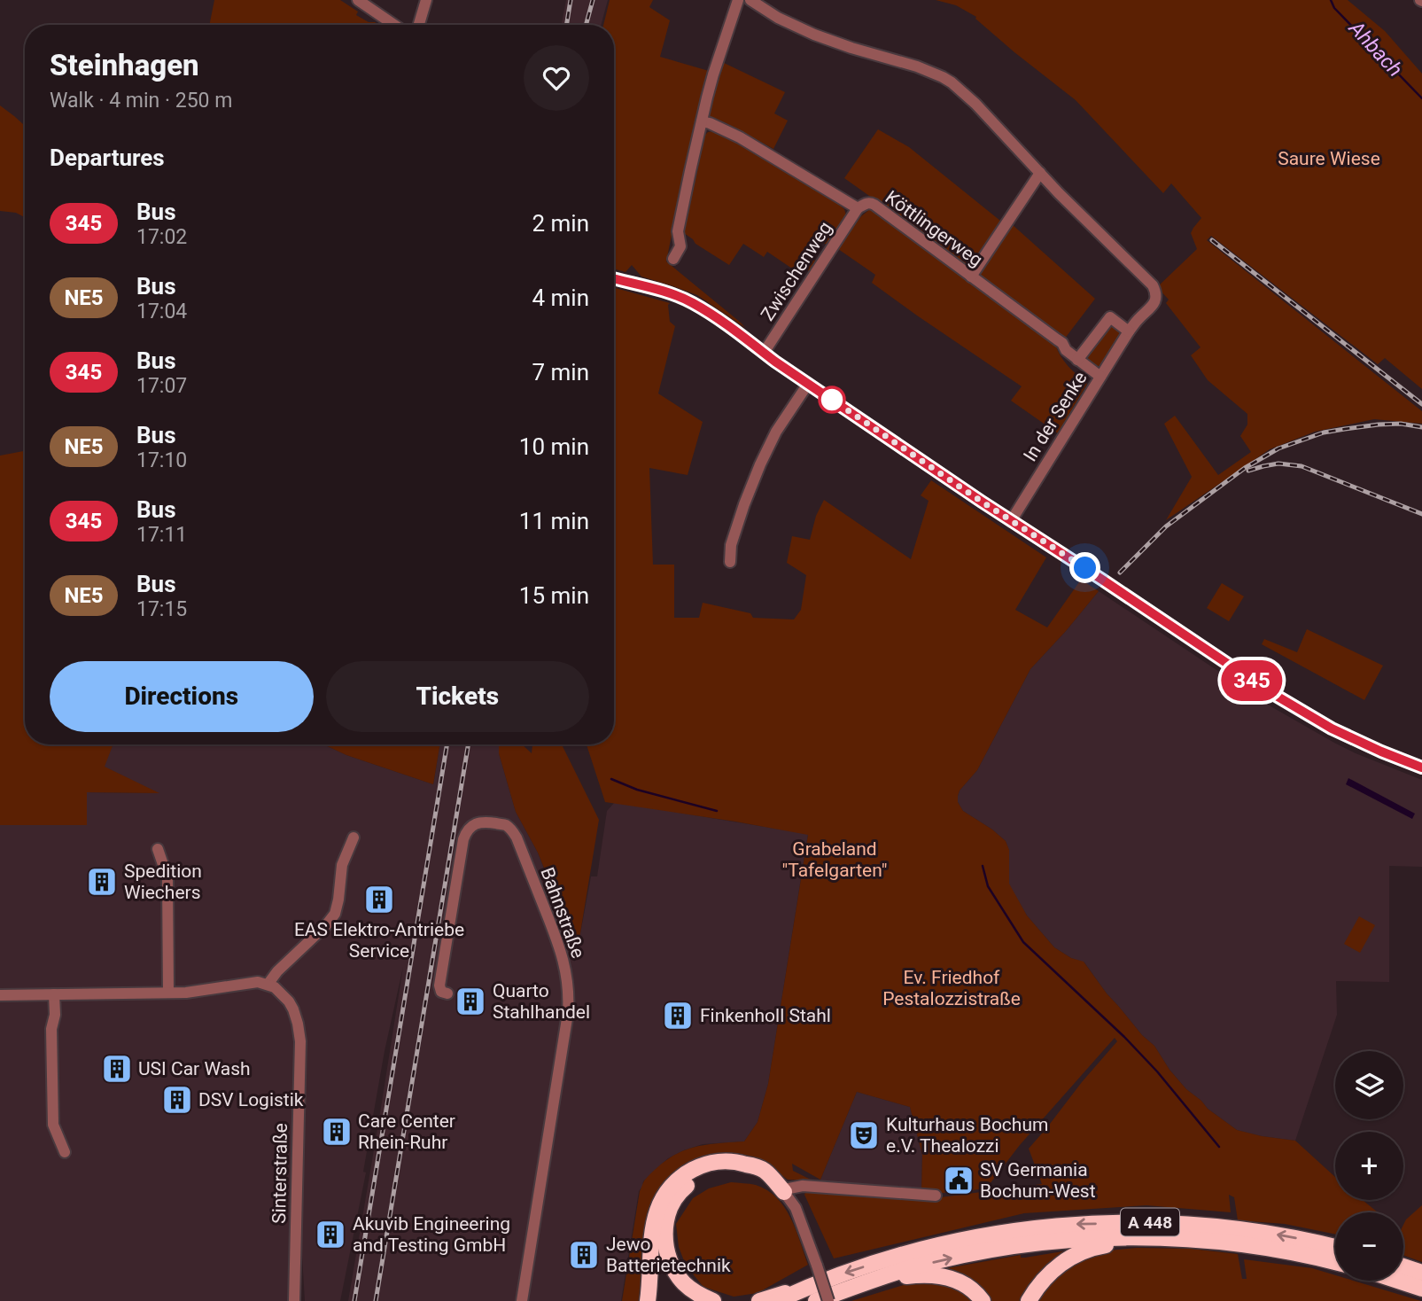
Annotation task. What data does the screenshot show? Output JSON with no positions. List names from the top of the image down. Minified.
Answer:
{"streets":{"highway":["A 448"],"street":["Köttlingerweg","Zwischenweg","In der Senke","Bahnstraße","Sinterstraße"]},"crossings":[["Köttlingerweg","Zwischenweg"],["Köttlingerweg","In der Senke"]],"water":["Ahbach"],"parks":["Saure Wiese","Grabeland \"Tafelgarten\"","Ev. Friedhof Pestalozzistraße"],"places":{"building":["Spedition Wiechers","EAS Elektro-Antriebe Service","Quarto Stahlhandel","Finkenholl Stahl","USI Car Wash","DSV Logistik","Care Center Rhein-Ruhr","Akuvib Engineering and Testing GmbH","Jewo Batterietechnik"],"theatre":["Kulturhaus Bochum e.V. Thealozzi"],"public building":["SV Germania Bochum-West"]},"lines":["bus line 345"],"page":{"on_map":"345","heading":[["Steinhagen","Walk · 4 min · 250 m"],"Departures"],"list":[{"mark":"345","name":"Bus","note":"17:02","value":"2 min"},{"mark":"NE5","name":"Bus","note":"17:04","value":"4 min"},{"mark":"345","name":"Bus","note":"17:07","value":"7 min"},{"mark":"NE5","name":"Bus","note":"17:10","value":"10 min"},{"mark":"345","name":"Bus","note":"17:11","value":"11 min"},{"mark":"NE5","name":"Bus","note":"17:15","value":"15 min"}],"buttons":["Directions","Tickets"],"map_buttons":["+","−"]}}
